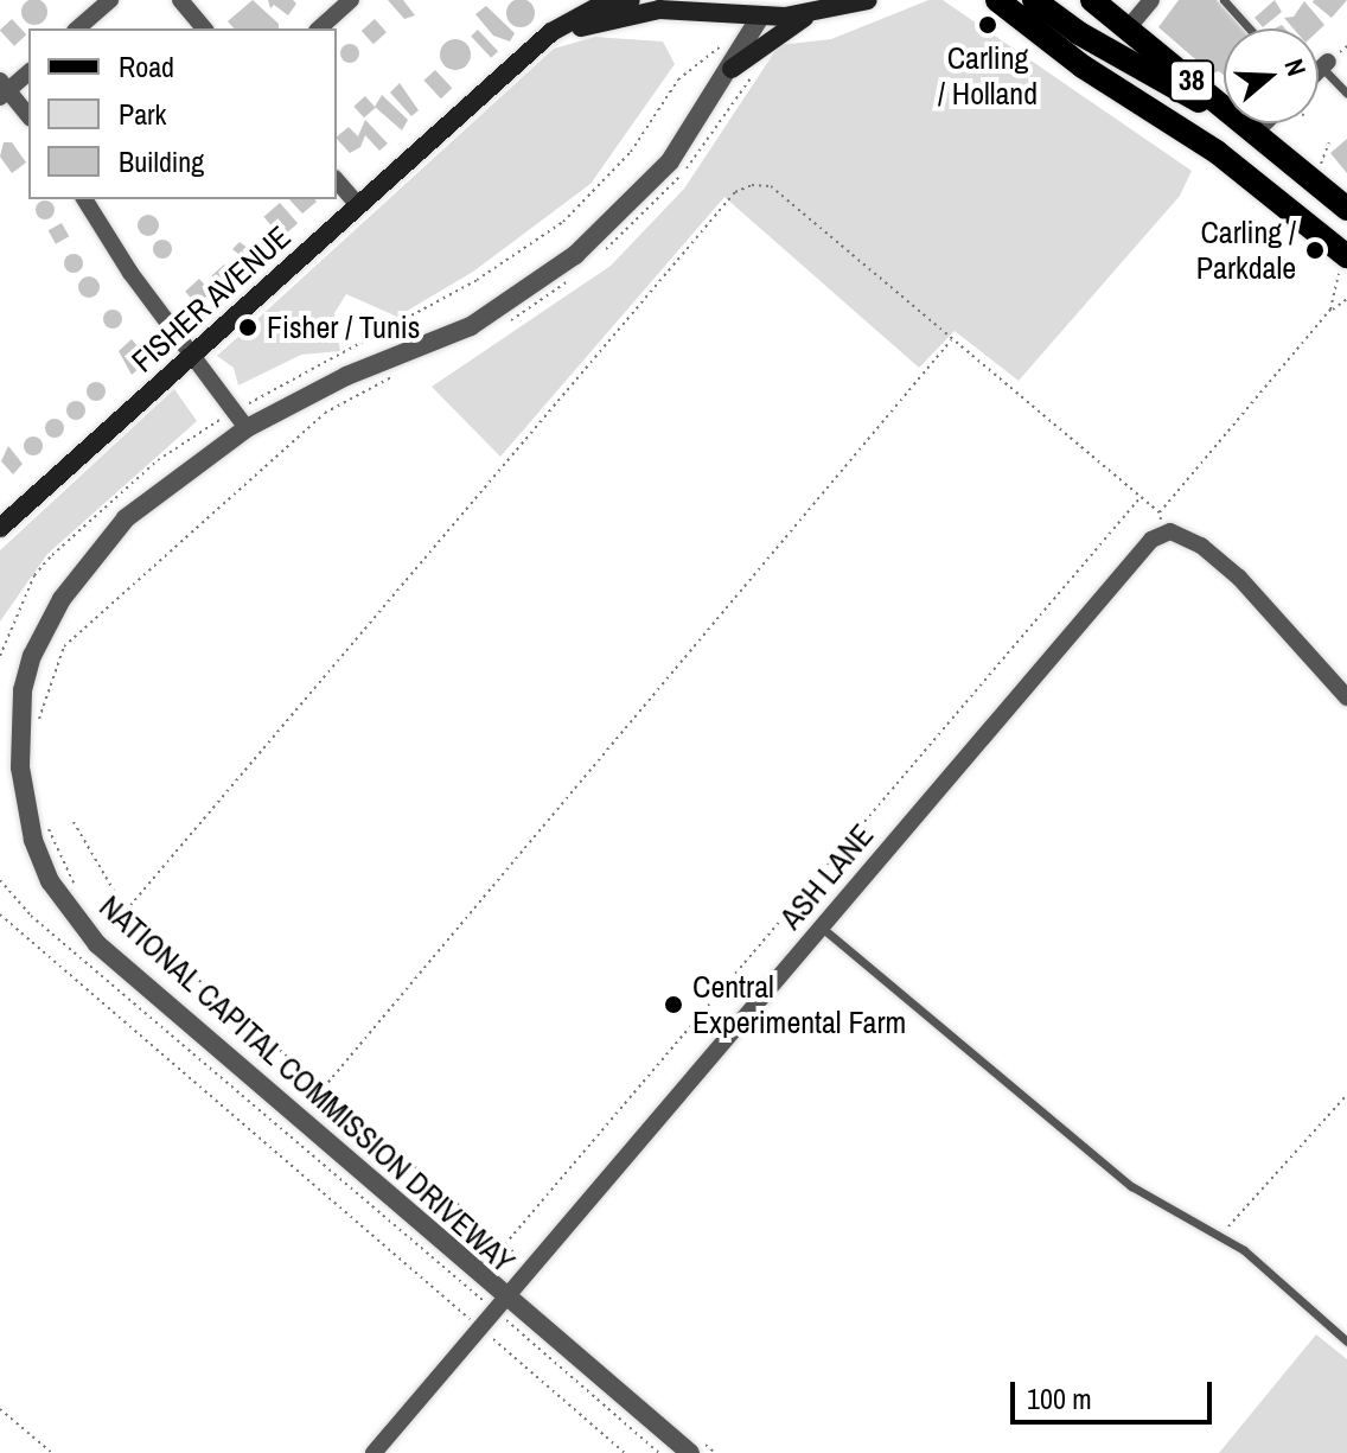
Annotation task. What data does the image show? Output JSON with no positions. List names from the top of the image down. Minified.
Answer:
{"streets":{"main road":["38","FISHER AVENUE"],"street":["ASH LANE","NATIONAL CAPITAL COMMISSION DRIVEWAY"]},"crossings":[["ASH LANE","NATIONAL CAPITAL COMMISSION DRIVEWAY"]],"places":["Carling / Holland","Carling / Parkdale","Fisher / Tunis","Central Experimental Farm"],"legend":["Road","Park","Building"],"scale_bar":"100 m","north":"right"}
